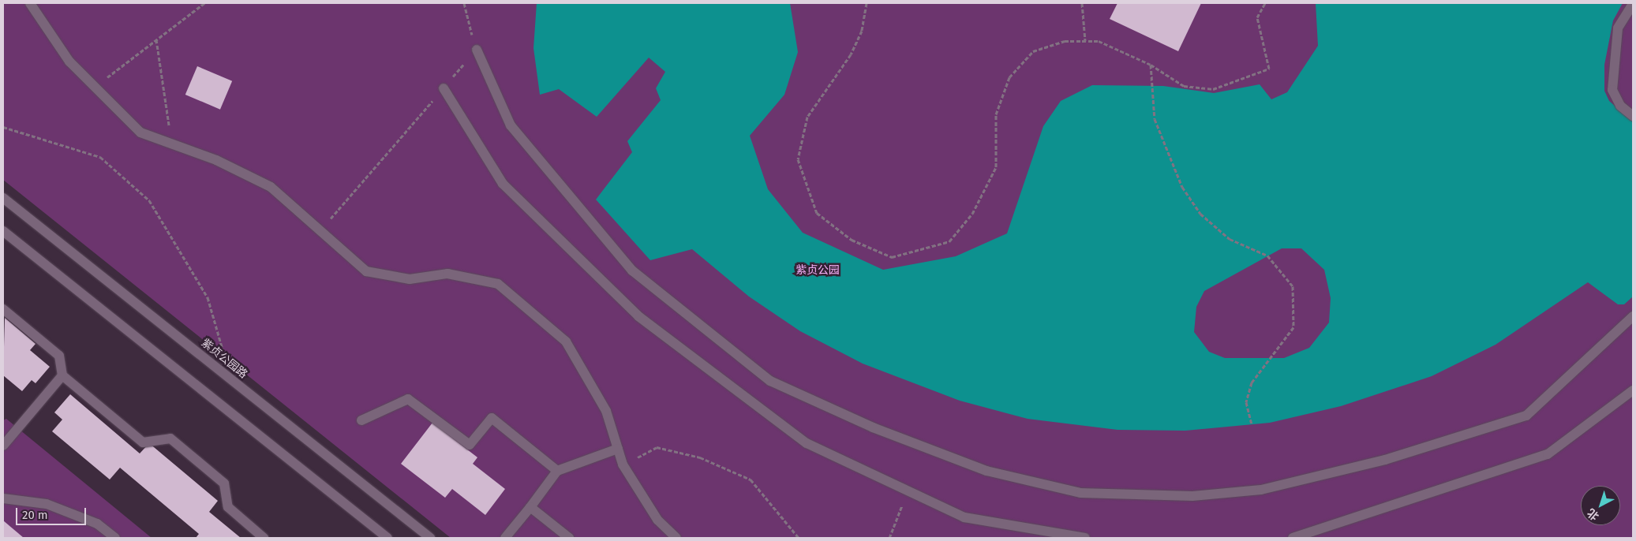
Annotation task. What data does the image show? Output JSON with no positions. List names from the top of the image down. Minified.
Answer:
{"streets":{"street":["紫贞公园路"]},"parks":["紫贞公园"],"scale_bar":"20 m","north":"bottom left"}
